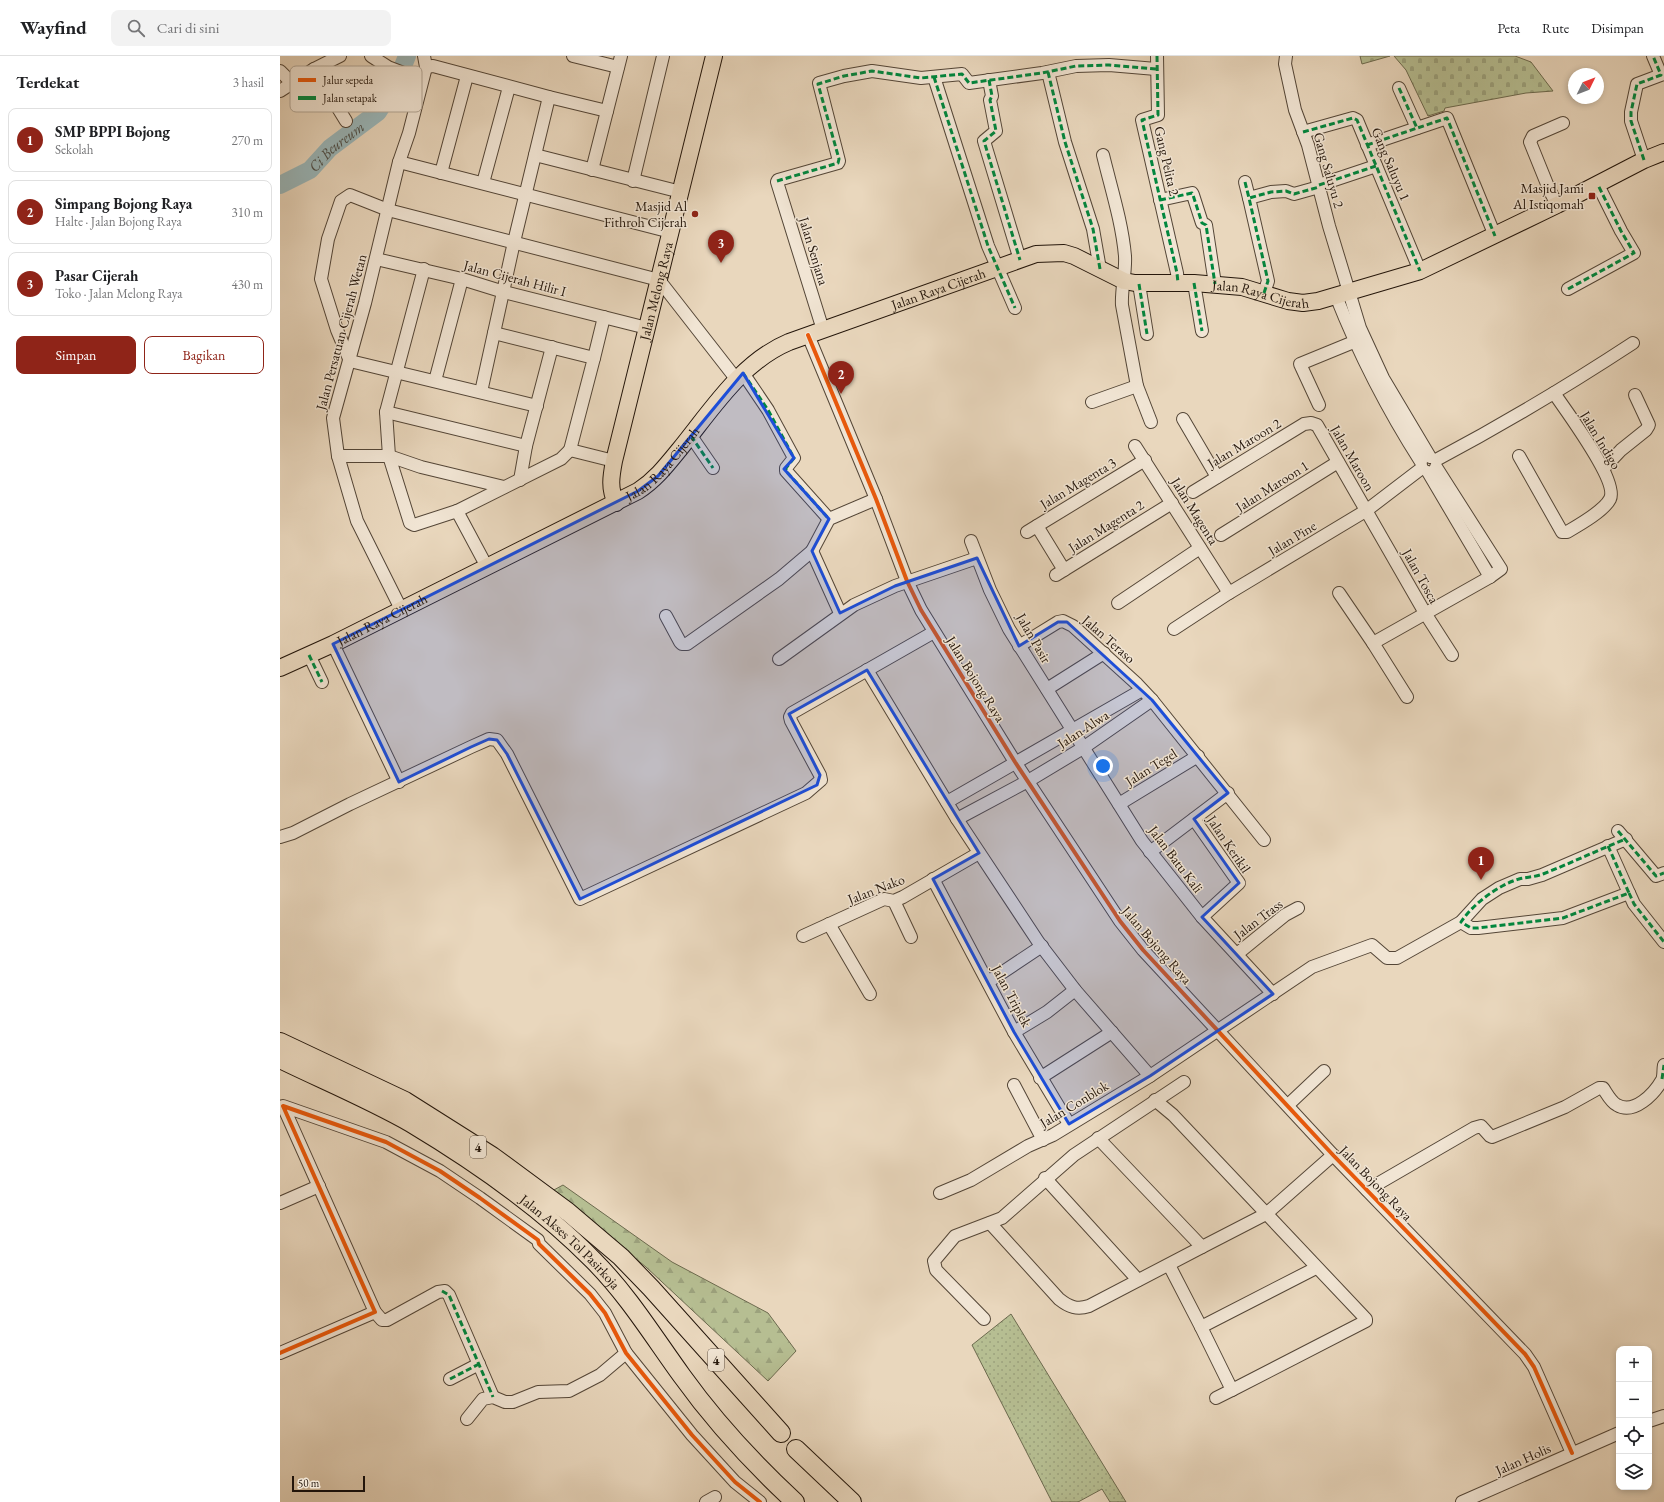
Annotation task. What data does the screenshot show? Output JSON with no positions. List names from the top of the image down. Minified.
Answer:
{"streets":{"highway":["4","Jalan Akses Tol Pasirkoja"],"main road":["Jalan Raya Cijerah","Jalan Melong Raya"],"street":["Gang Pelita 2","Gang Saluyu 1","Gang Saluyu 2","Jalan Senjana","Jalan Cijerah Hilir I","Jalan Persatuan Cijerah Wetan","Jalan Indigo","Jalan Maroon 2","Jalan Maroon","Jalan Magenta 3","Jalan Maroon 1","Jalan Magenta","Jalan Magenta 2","Jalan Pine","Jalan Tosca","Jalan Pasir","Jalan Teraso","Jalan Bojong Raya","Jalan Alwa","Jalan Tegel","Jalan Kerikil","Jalan Batu Kali","Jalan Nako","Jalan Trass","Jalan Triplek","Jalan Conblok","Jalan Holis"]},"crossings":[["Gang Pelita 2","Jalan Raya Cijerah"],["Gang Saluyu 1","Gang Saluyu 2"],["Gang Saluyu 1","Jalan Raya Cijerah"],["Gang Saluyu 2","Jalan Raya Cijerah"],["Gang Saluyu 2","Jalan Pine"],["Gang Saluyu 2","Jalan Tosca"],["Jalan Senjana","Jalan Raya Cijerah"],["Jalan Senjana","Jalan Bojong Raya"],["Jalan Cijerah Hilir I","Jalan Melong Raya"],["Jalan Cijerah Hilir I","Jalan Persatuan Cijerah Wetan"],["Jalan Raya Cijerah","Jalan Melong Raya"],["Jalan Raya Cijerah","Jalan Persatuan Cijerah Wetan"],["Jalan Raya Cijerah","Jalan Bojong Raya"],["Jalan Indigo","Jalan Pine"],["Jalan Maroon 2","Jalan Maroon"],["Jalan Maroon","Jalan Maroon 1"],["Jalan Maroon","Jalan Pine"],["Jalan Maroon","Jalan Tosca"],["Jalan Magenta 3","Jalan Magenta"],["Jalan Magenta 3","Jalan Magenta 2"],["Jalan Magenta","Jalan Magenta 2"],["Jalan Magenta","Jalan Pine"],["Jalan Pine","Jalan Tosca"],["Jalan Pasir","Jalan Teraso"],["Jalan Pasir","Jalan Alwa"],["Jalan Pasir","Jalan Batu Kali"],["Jalan Teraso","Jalan Alwa"],["Jalan Teraso","Jalan Tegel"],["Jalan Bojong Raya","Jalan Alwa"],["Jalan Bojong Raya","Jalan Conblok"],["Jalan Bojong Raya","Jalan Holis"],["Jalan Alwa","Jalan Batu Kali"],["Jalan Tegel","Jalan Batu Kali"],["Jalan Kerikil","Jalan Batu Kali"],["Jalan Batu Kali","Jalan Trass"],["Jalan Batu Kali","Jalan Conblok"],["Jalan Nako","Jalan Triplek"],["Jalan Triplek","Jalan Conblok"]],"water":["Ci Beureum"],"places":{"transit":["Masjid Jami Al Istiqomah"],"other":["Masjid Al Fithroh Cijerah"]},"legend":["Jalur sepeda","Jalan setapak"],"scale_bar":"50 m","north":"top right","page":{"header":"Wayfind","search":"Cari di sini","nav":["Peta","Rute","Disimpan"],"heading":["Terdekat","3 hasil"],"list":[{"mark":"1","name":"SMP BPPI Bojong","note":"Sekolah","value":"270 m"},{"mark":"2","name":"Simpang Bojong Raya","note":"Halte · Jalan Bojong Raya","value":"310 m"},{"mark":"3","name":"Pasar Cijerah","note":"Toko · Jalan Melong Raya","value":"430 m"}],"pins":["3","2","1"],"buttons":["Simpan","Bagikan"],"map_buttons":["+","−"],"scale":"50 m"}}
